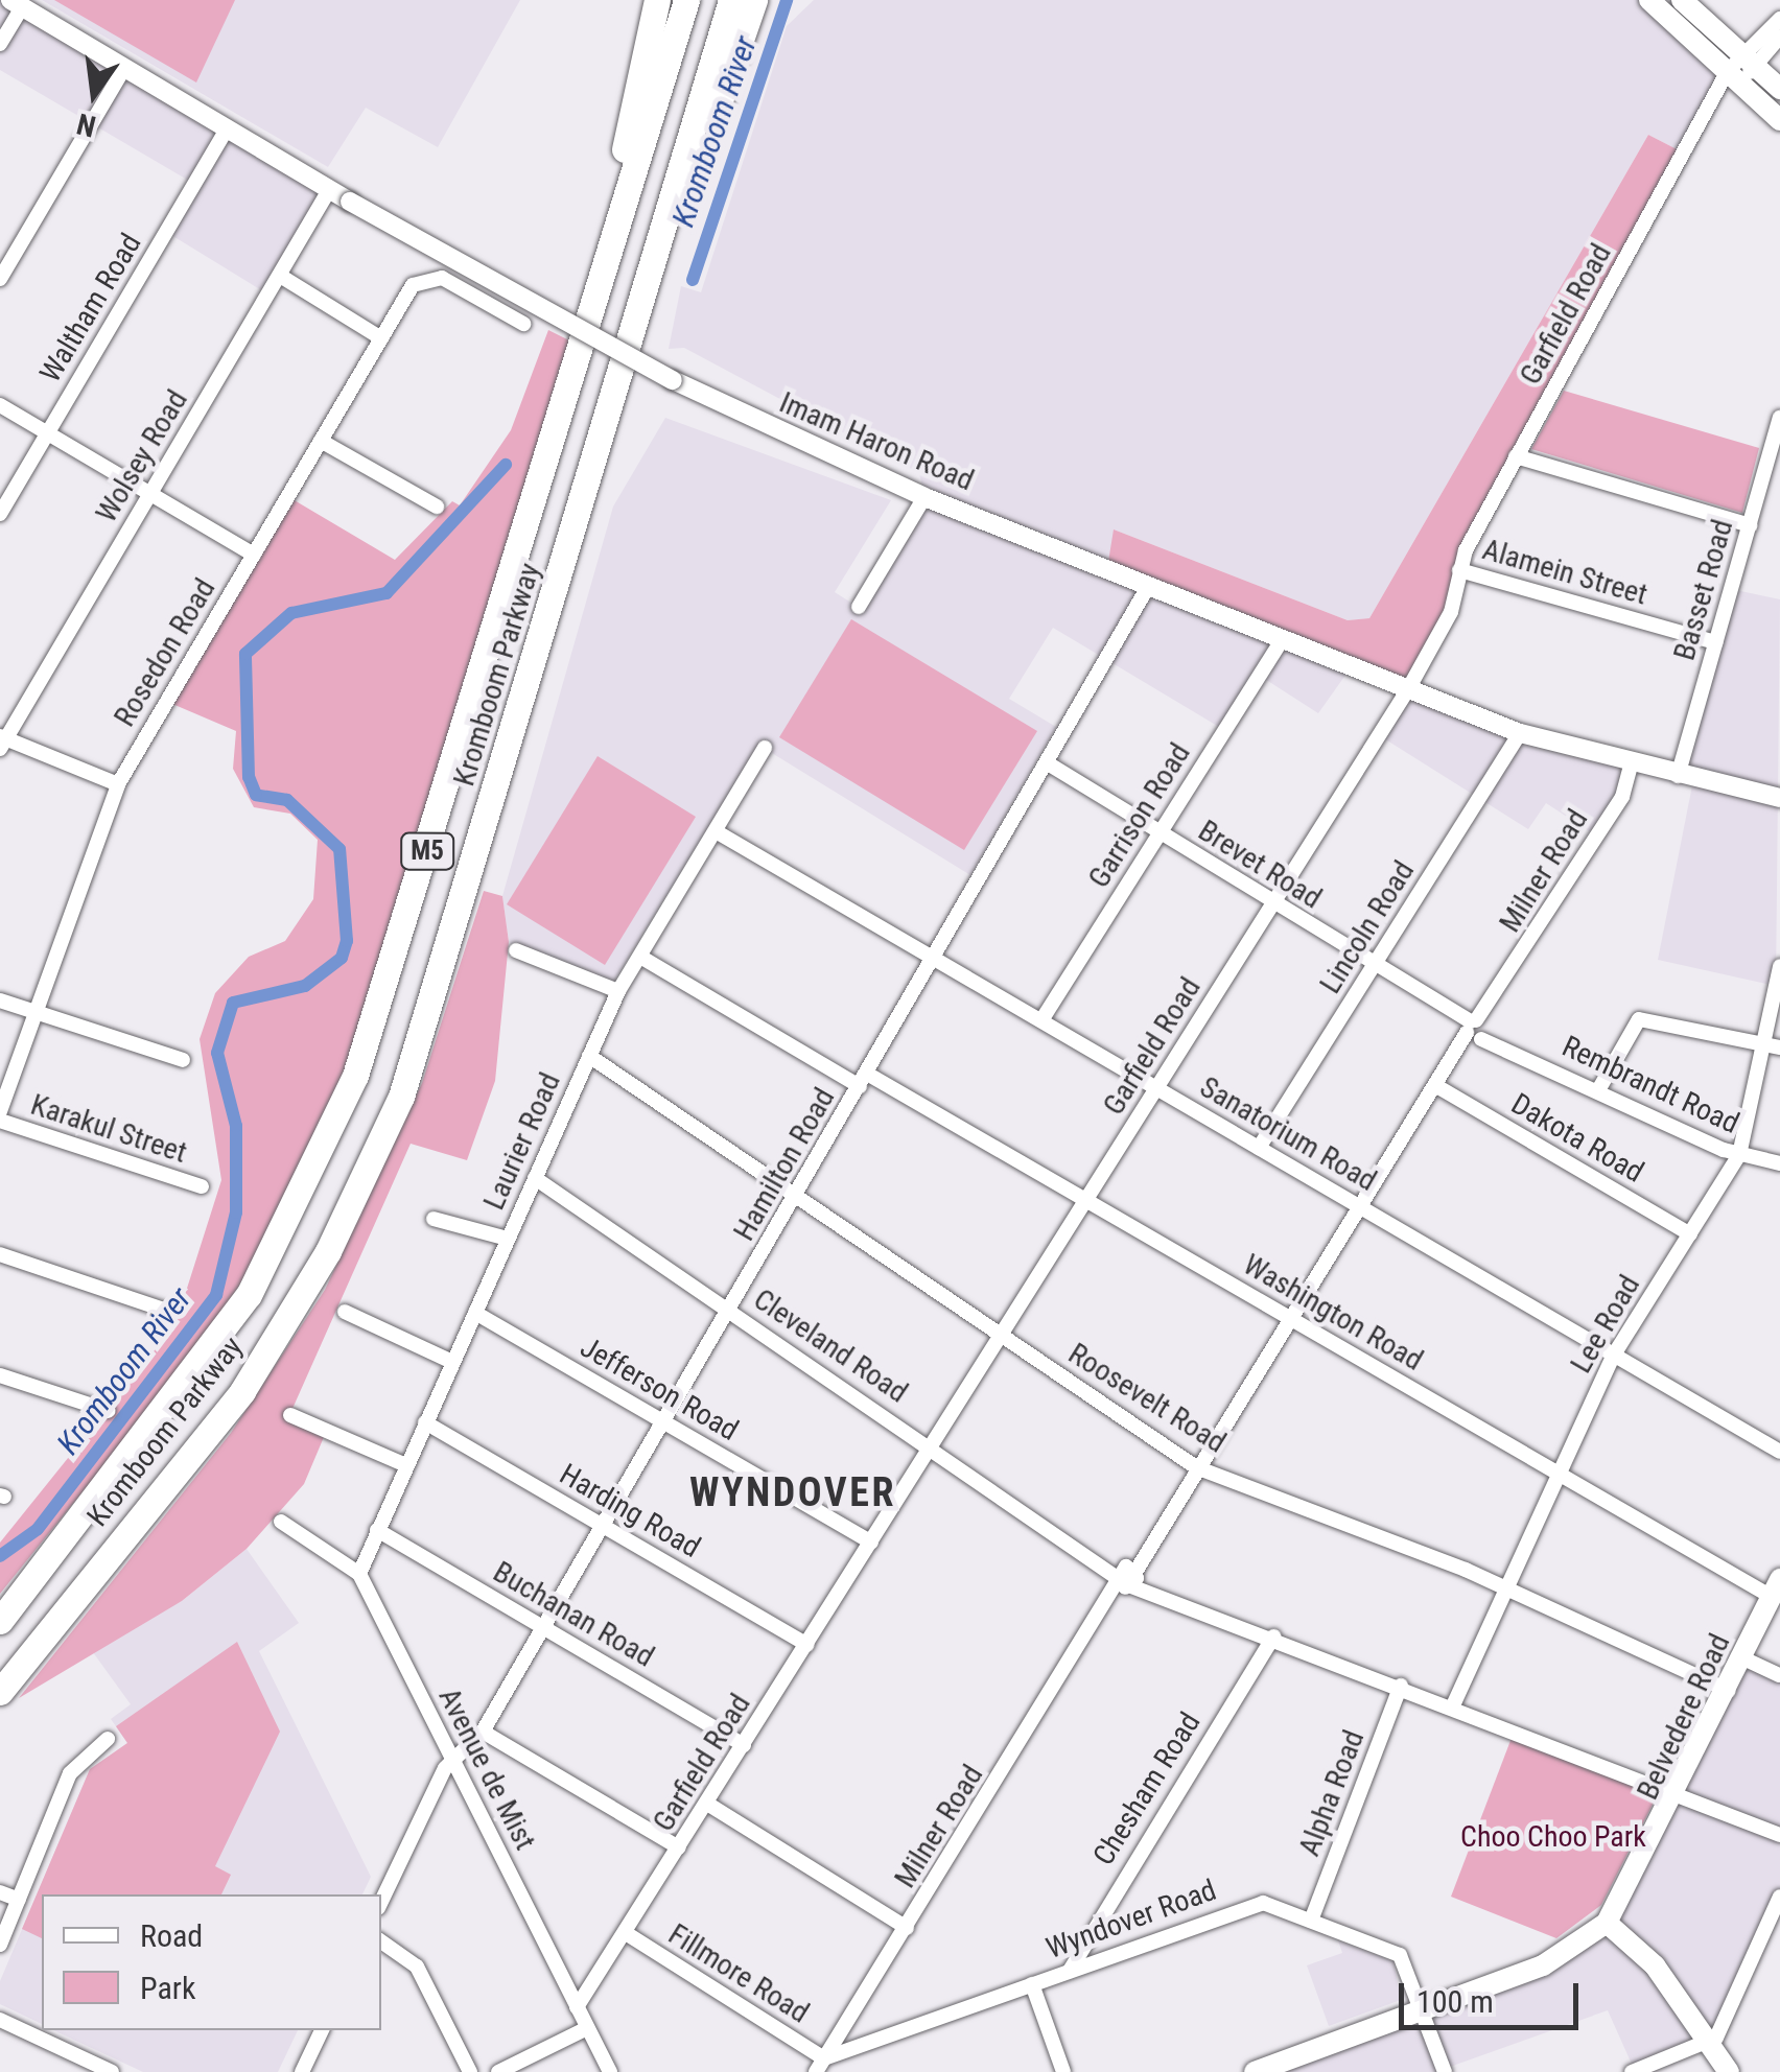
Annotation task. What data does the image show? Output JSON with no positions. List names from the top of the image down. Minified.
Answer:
{"streets":{"highway":["Kromboom Parkway","M5"],"main road":["Belvedere Road"],"street":["Waltham Road","Garfield Road","Imam Haron Road","Wolsey Road","Alamein Street","Basset Road","Rosedon Road","Garrison Road","Brevet Road","Milner Road","Lincoln Road","Rembrandt Road","Karakul Street","Sanatorium Road","Dakota Road","Laurier Road","Hamilton Road","Washington Road","Lee Road","Cleveland Road","Jefferson Road","Roosevelt Road","Harding Road","Buchanan Road","Avenue de Mist","Chesham Road","Alpha Road","Wyndover Road","Fillmore Road"]},"crossings":[["Waltham Road","Imam Haron Road"],["Garfield Road","Imam Haron Road"],["Garfield Road","Alamein Street"],["Garfield Road","Brevet Road"],["Garfield Road","Sanatorium Road"],["Garfield Road","Washington Road"],["Garfield Road","Cleveland Road"],["Garfield Road","Jefferson Road"],["Garfield Road","Roosevelt Road"],["Garfield Road","Harding Road"],["Garfield Road","Buchanan Road"],["Garfield Road","Avenue de Mist"],["Garfield Road","Fillmore Road"],["Imam Haron Road","Wolsey Road"],["Imam Haron Road","Basset Road"],["Imam Haron Road","Garrison Road"],["Imam Haron Road","Milner Road"],["Imam Haron Road","Lincoln Road"],["Imam Haron Road","Hamilton Road"],["Alamein Street","Basset Road"],["Garrison Road","Brevet Road"],["Garrison Road","Sanatorium Road"],["Brevet Road","Milner Road"],["Brevet Road","Lincoln Road"],["Brevet Road","Rembrandt Road"],["Brevet Road","Hamilton Road"],["Milner Road","Rembrandt Road"],["Milner Road","Sanatorium Road"],["Milner Road","Dakota Road"],["Milner Road","Washington Road"],["Milner Road","Cleveland Road"],["Milner Road","Roosevelt Road"],["Milner Road","Wyndover Road"],["Milner Road","Fillmore Road"],["Lincoln Road","Sanatorium Road"],["Rembrandt Road","Lee Road"],["Sanatorium Road","Laurier Road"],["Sanatorium Road","Hamilton Road"],["Sanatorium Road","Lee Road"],["Dakota Road","Lee Road"],["Laurier Road","Washington Road"],["Laurier Road","Cleveland Road"],["Laurier Road","Jefferson Road"],["Laurier Road","Roosevelt Road"],["Laurier Road","Harding Road"],["Laurier Road","Buchanan Road"],["Laurier Road","Avenue de Mist"],["Hamilton Road","Washington Road"],["Hamilton Road","Cleveland Road"],["Hamilton Road","Jefferson Road"],["Hamilton Road","Roosevelt Road"],["Hamilton Road","Harding Road"],["Hamilton Road","Buchanan Road"],["Hamilton Road","Avenue de Mist"],["Washington Road","Lee Road"],["Washington Road","Belvedere Road"],["Lee Road","Cleveland Road"],["Lee Road","Roosevelt Road"],["Cleveland Road","Belvedere Road"],["Cleveland Road","Chesham Road"],["Cleveland Road","Alpha Road"],["Roosevelt Road","Belvedere Road"],["Belvedere Road","Wyndover Road"],["Chesham Road","Wyndover Road"],["Alpha Road","Wyndover Road"],["Wyndover Road","Fillmore Road"]],"districts":["WYNDOVER"],"water":["Kromboom River"],"parks":["Choo Choo Park"],"legend":["Road","Park"],"scale_bar":"100 m","north":"bottom"}
